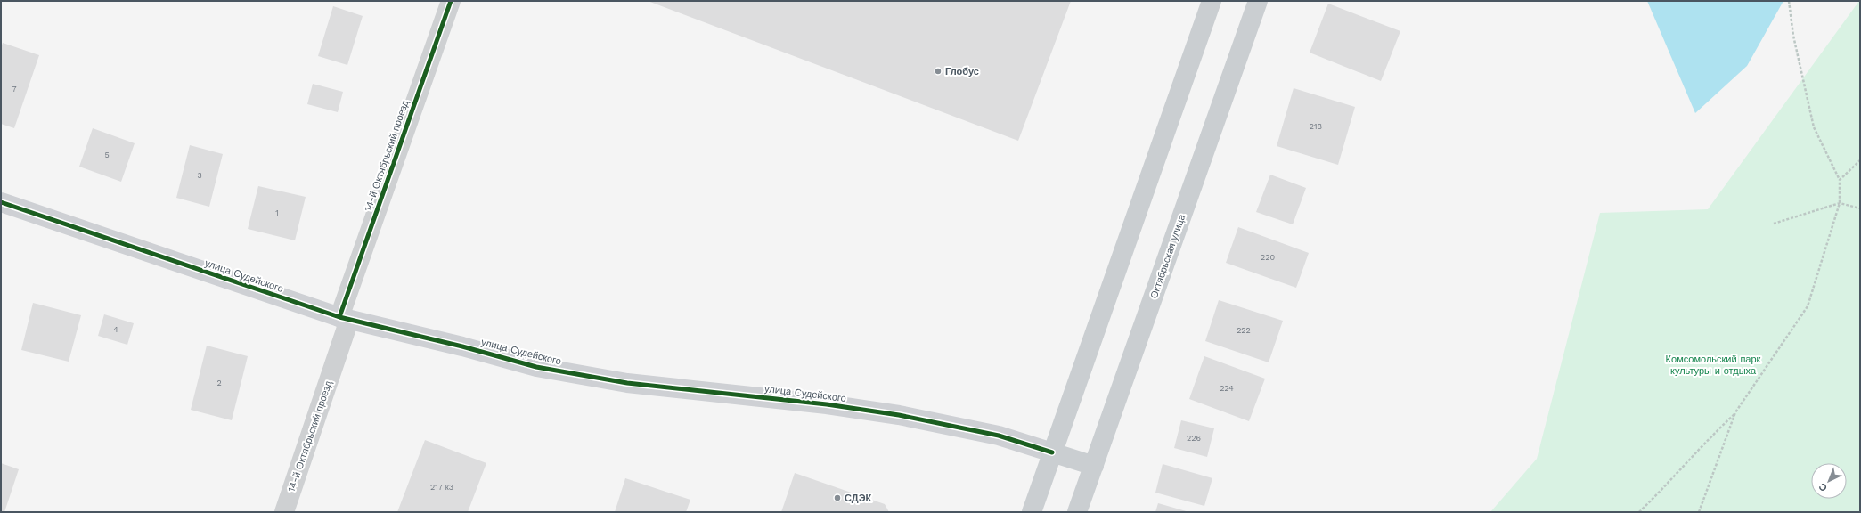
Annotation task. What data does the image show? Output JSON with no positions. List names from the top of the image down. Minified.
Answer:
{"streets":{"main road":["Октябрьская улица","улица Судейского"],"street":["14-й Октябрьский проезд"]},"crossings":[["14-й Октябрьский проезд","улица Судейского"],["Октябрьская улица","улица Судейского"]],"parks":["Комсомольский парк культуры и отдыха"],"places":["Глобус","СДЭК"],"house_numbers":["7","218","5","3","1","220","4","222","2","224","226","217 к3"],"north":"bottom left"}
